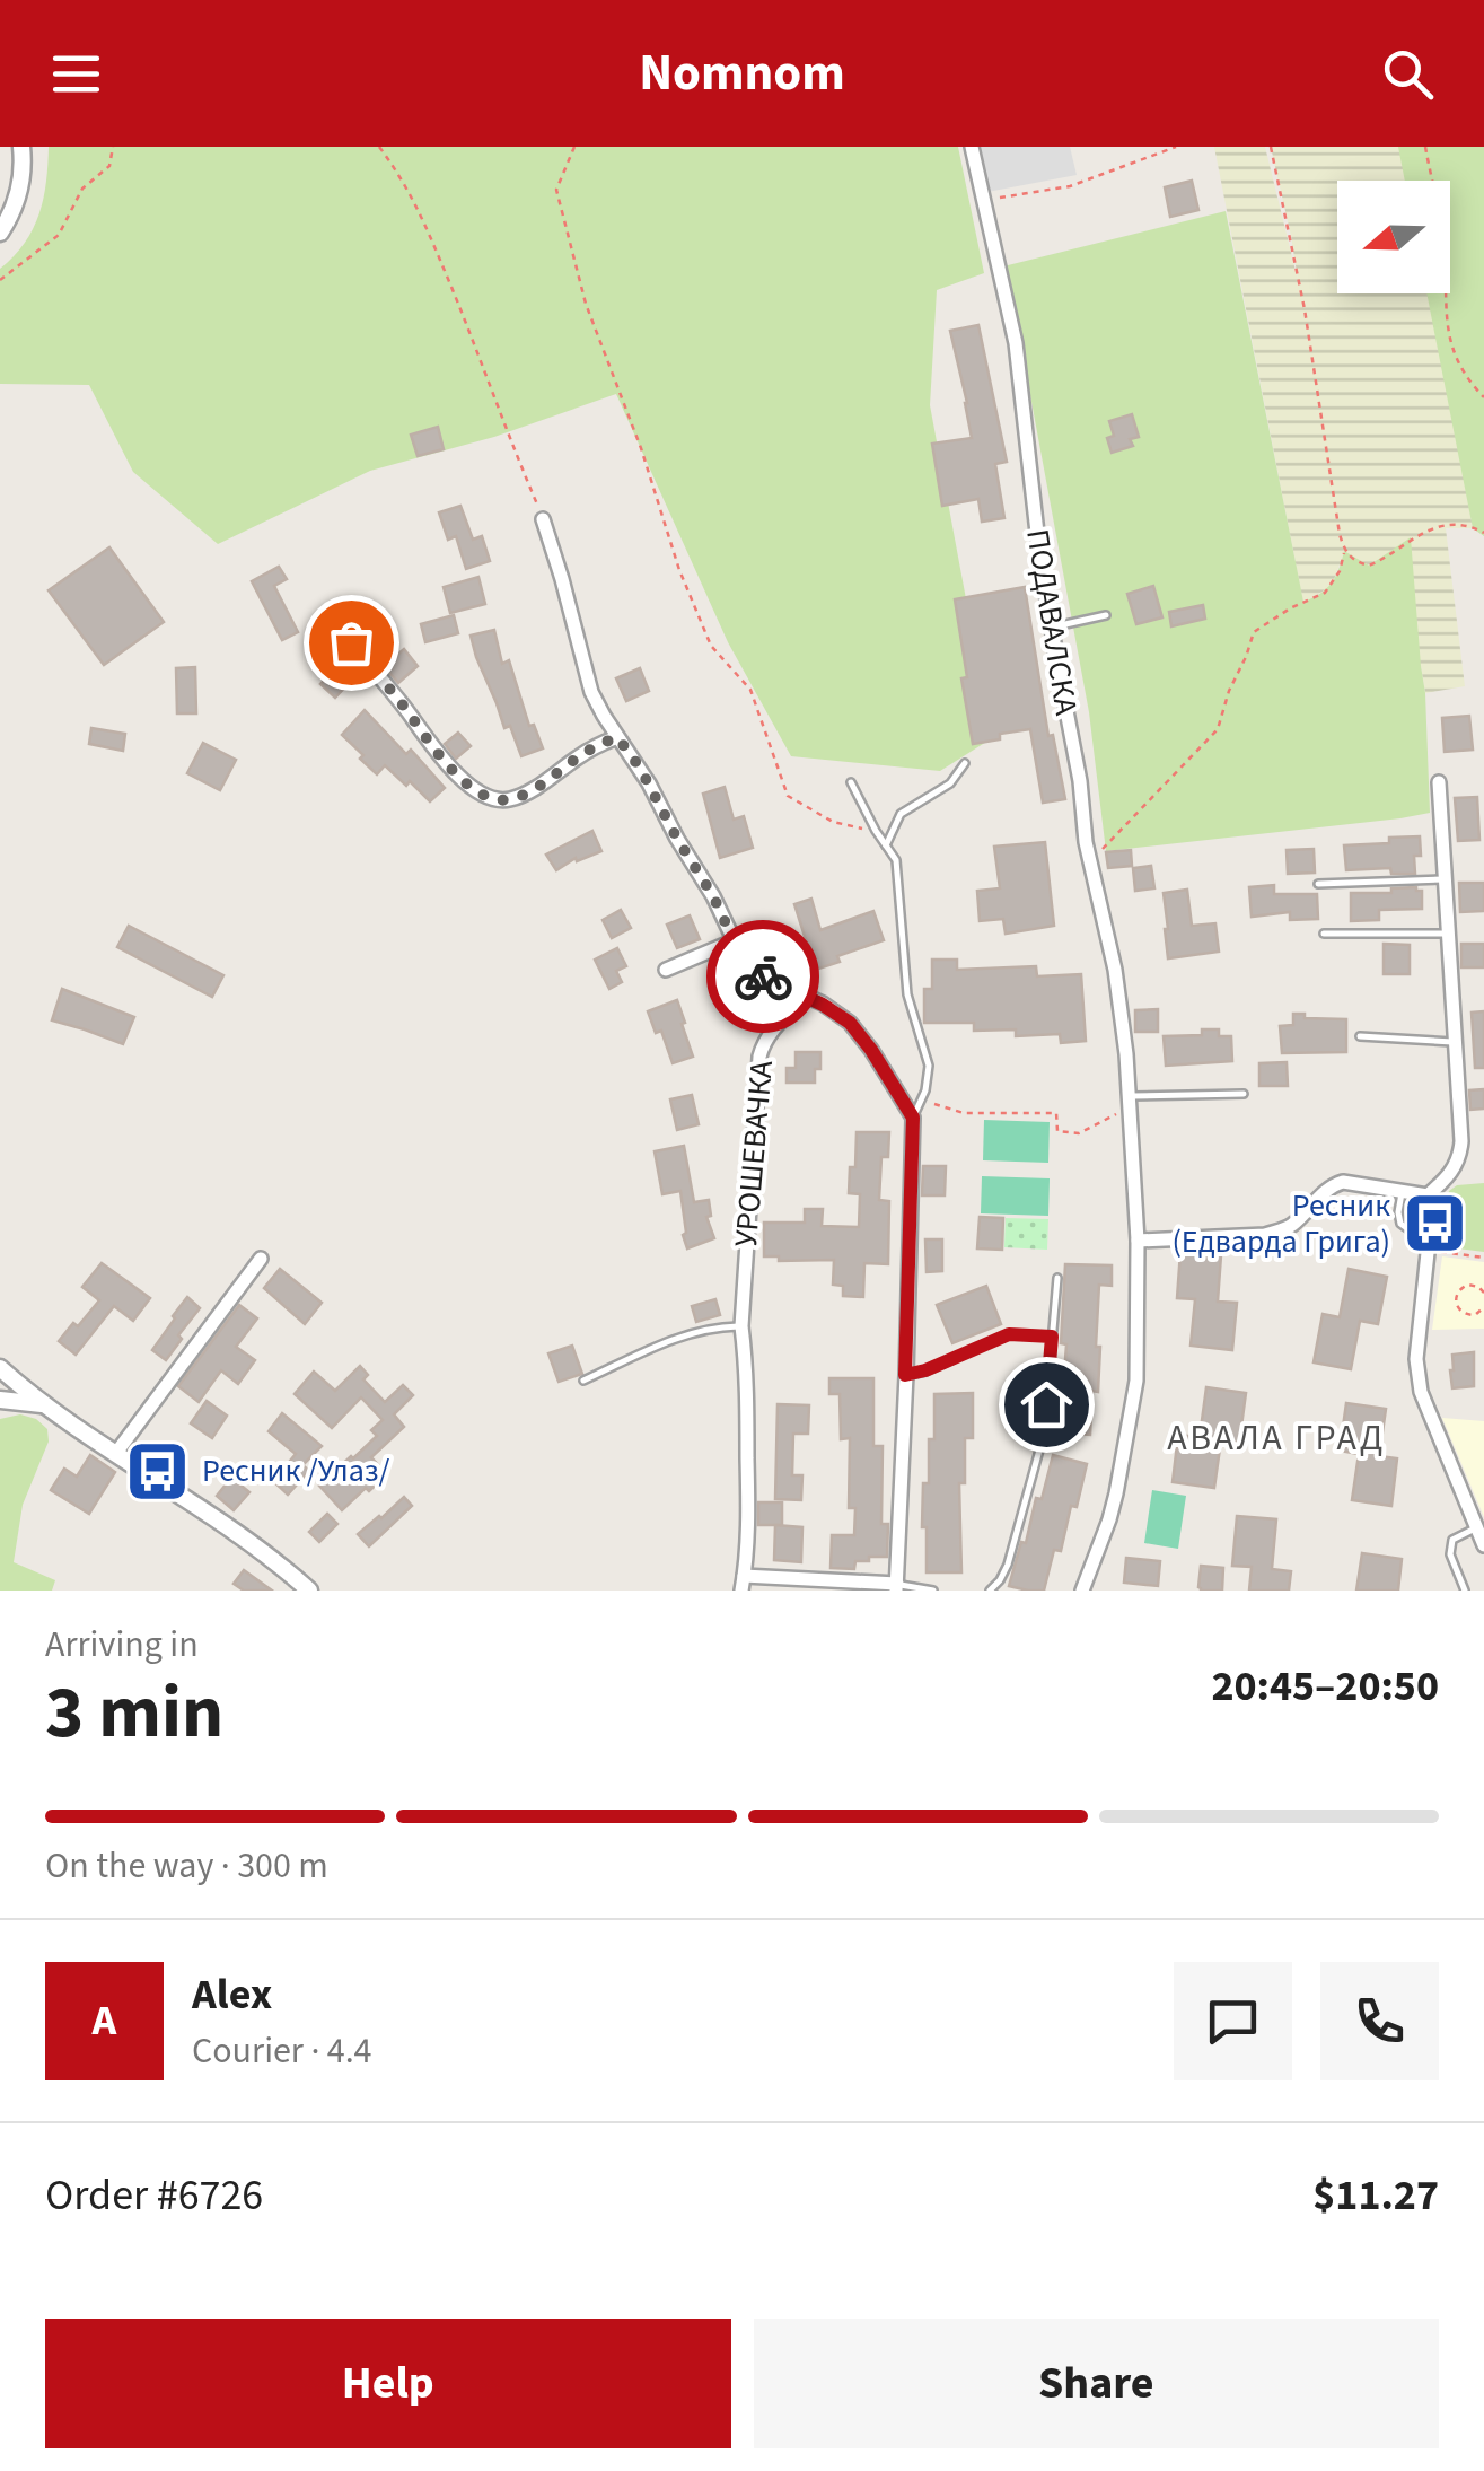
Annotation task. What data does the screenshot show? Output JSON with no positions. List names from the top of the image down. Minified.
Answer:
{"streets":{"street":["ПОДАВАЛСКА","УРОШЕВАЧКА"]},"districts":["АВАЛА ГРАД"],"places":{"bus stop":["Ресник (Едварда Грига)","Ресник /Улаз/"]},"north":"left","page":{"header":"Nomnom","heading":["3 min","Arriving in","20:45–20:50"],"panel":["Alex","Courier · 4.4","Order #6726","$11.27"],"bar":"On the way · 300 m","round":"A","buttons":["Help","Share"]}}
